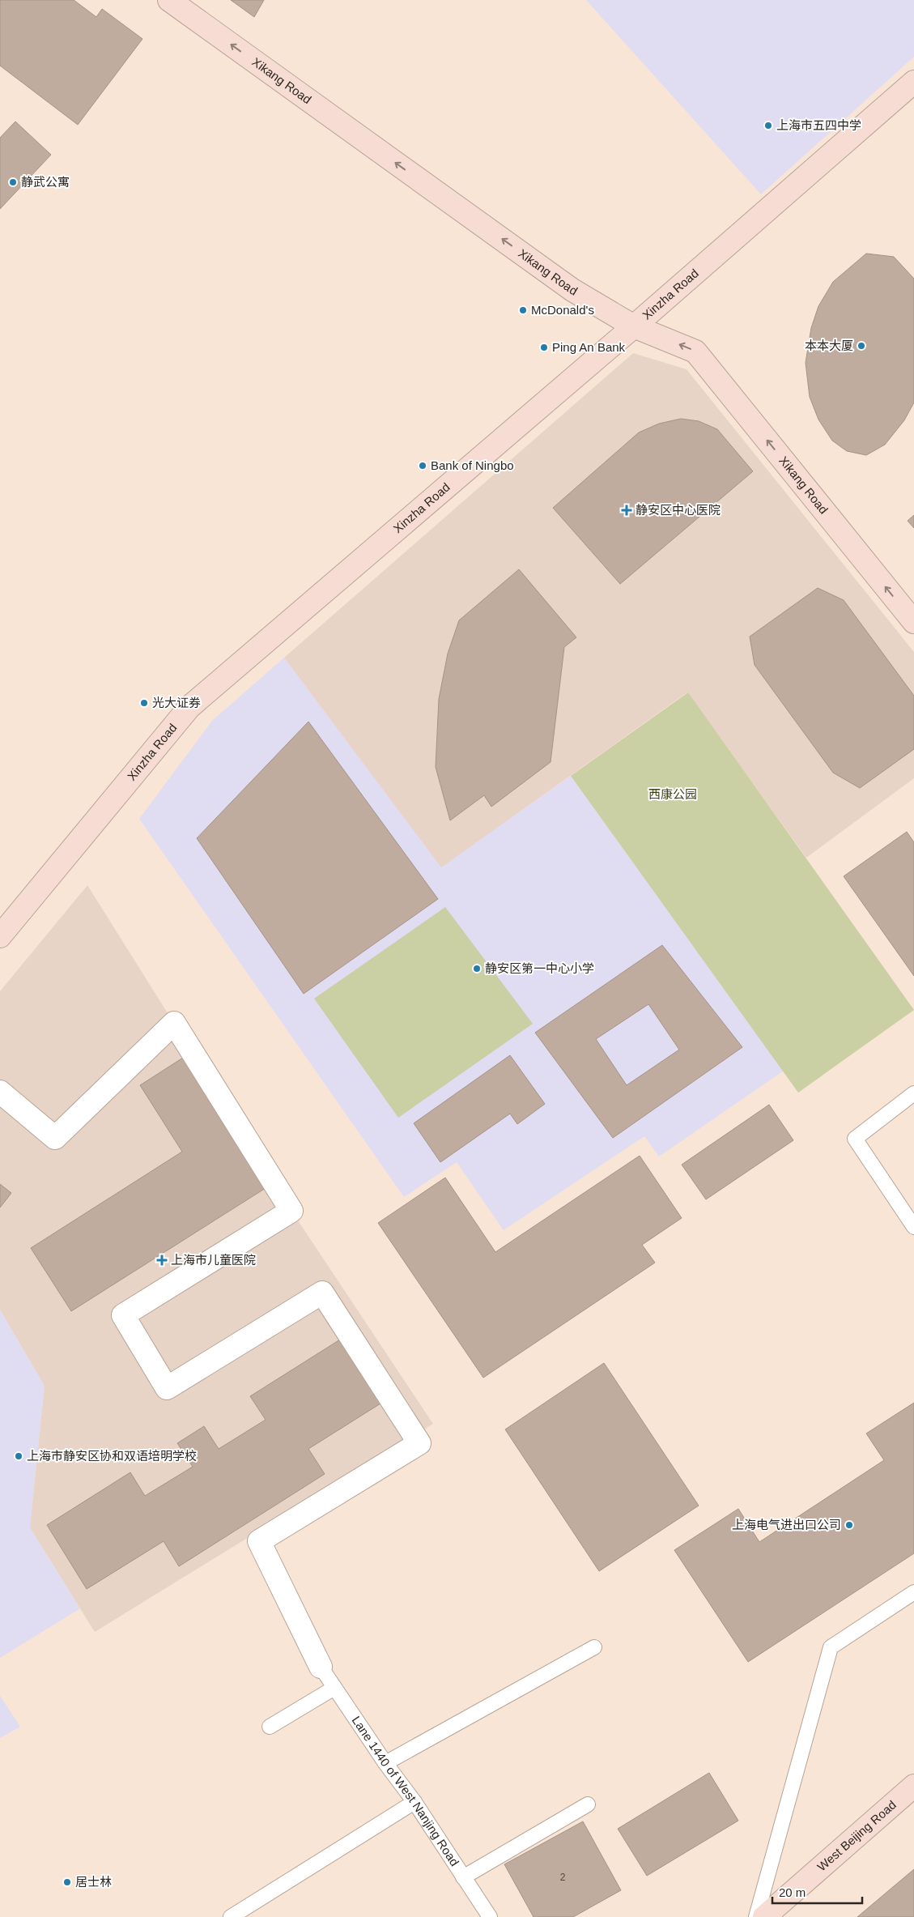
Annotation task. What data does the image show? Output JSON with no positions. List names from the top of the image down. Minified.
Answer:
{"streets":{"main road":["Xikang Road","Xinzha Road","West Beijing Road"],"lane":["Lane 1440 of West Nanjing Road"]},"crossings":[["Xikang Road","Xinzha Road"]],"one_way":["Xikang Road"],"parks":["西康公园"],"places":{"other":["上海市五四中学","静武公寓","McDonald's","本本大厦","Ping An Bank","Bank of Ningbo","光大证券","静安区第一中心小学","上海市静安区协和双语培明学校","上海电气进出口公司","居士林"],"health":["静安区中心医院","上海市儿童医院"]},"house_numbers":["2"],"scale_bar":"20 m"}
